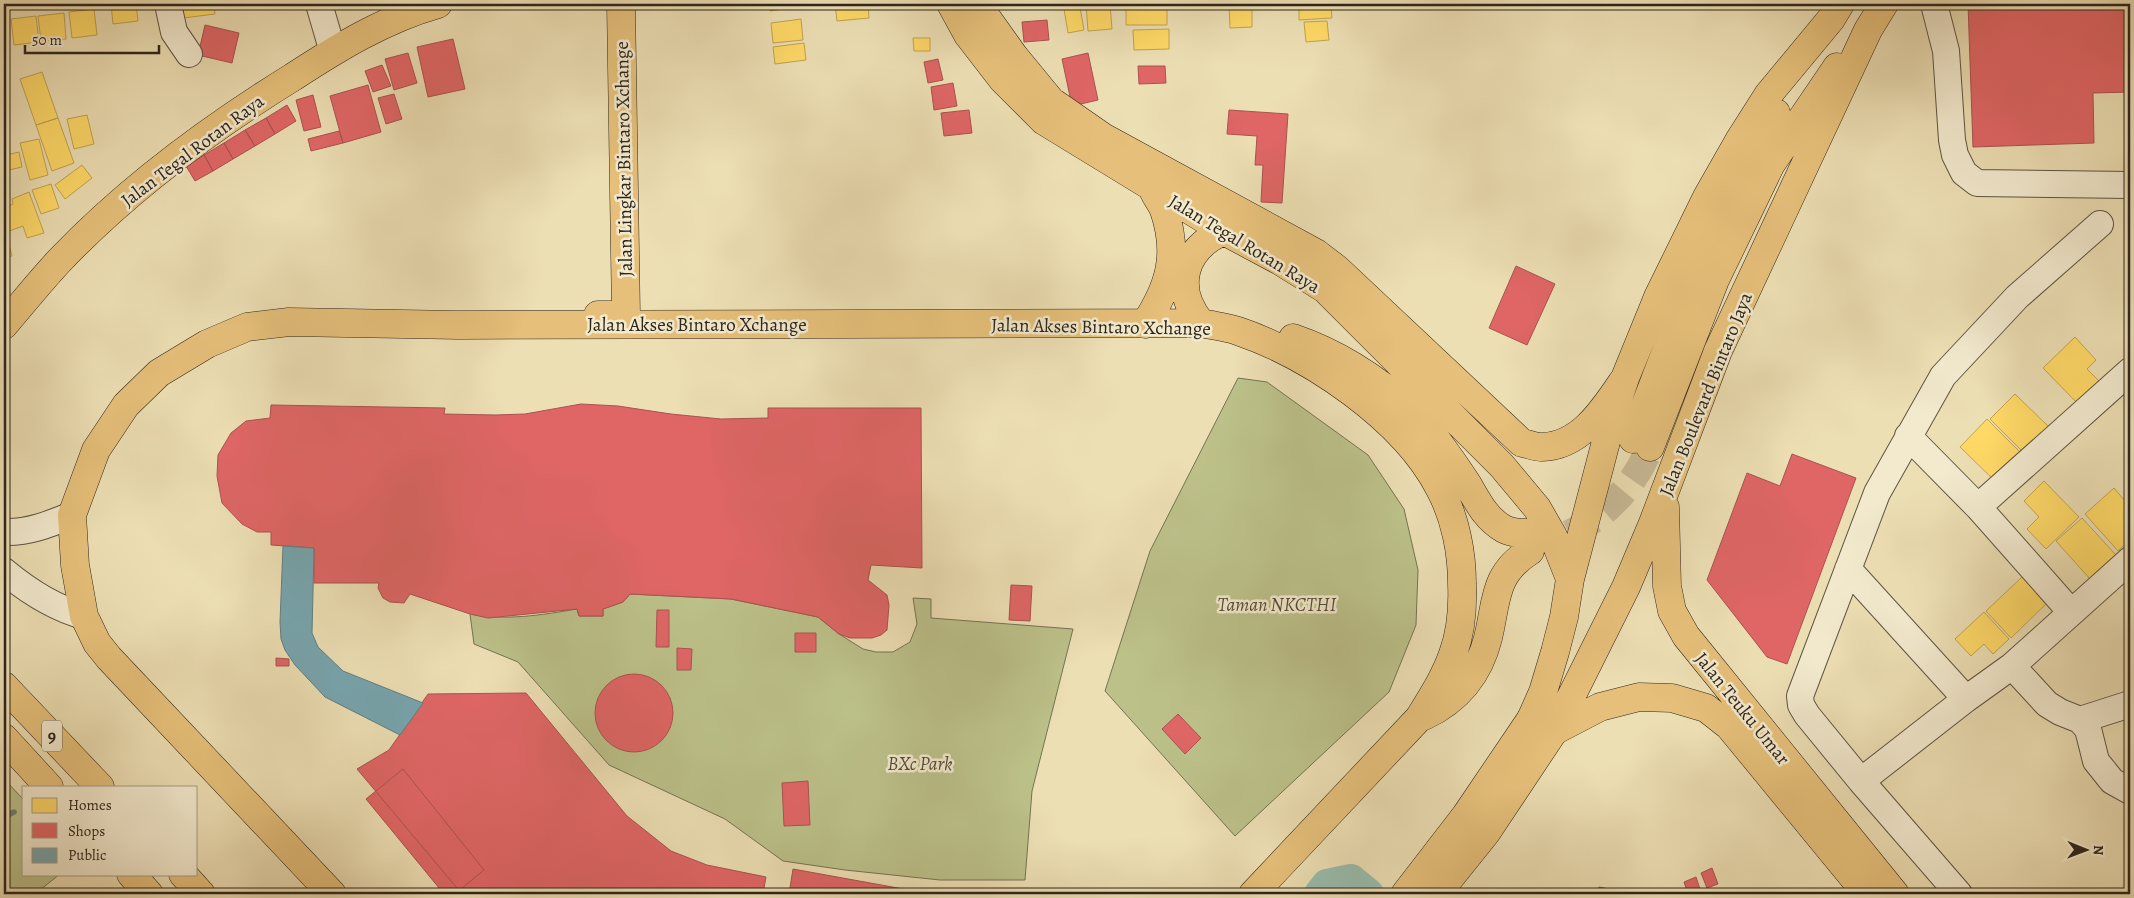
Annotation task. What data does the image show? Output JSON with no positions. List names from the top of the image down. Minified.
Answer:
{"streets":{"main road":["Jalan Tegal Rotan Raya","Jalan Lingkar Bintaro Xchange","Jalan Akses Bintaro Xchange","Jalan Boulevard Bintaro Jaya","Jalan Teuku Umar","9"]},"crossings":[["Jalan Lingkar Bintaro Xchange","Jalan Akses Bintaro Xchange"],["Jalan Boulevard Bintaro Jaya","Jalan Teuku Umar"]],"parks":["Taman NKCTHI","BXc Park"],"legend":["Homes","Shops","Public"],"scale_bar":"50 m","north":"right"}
